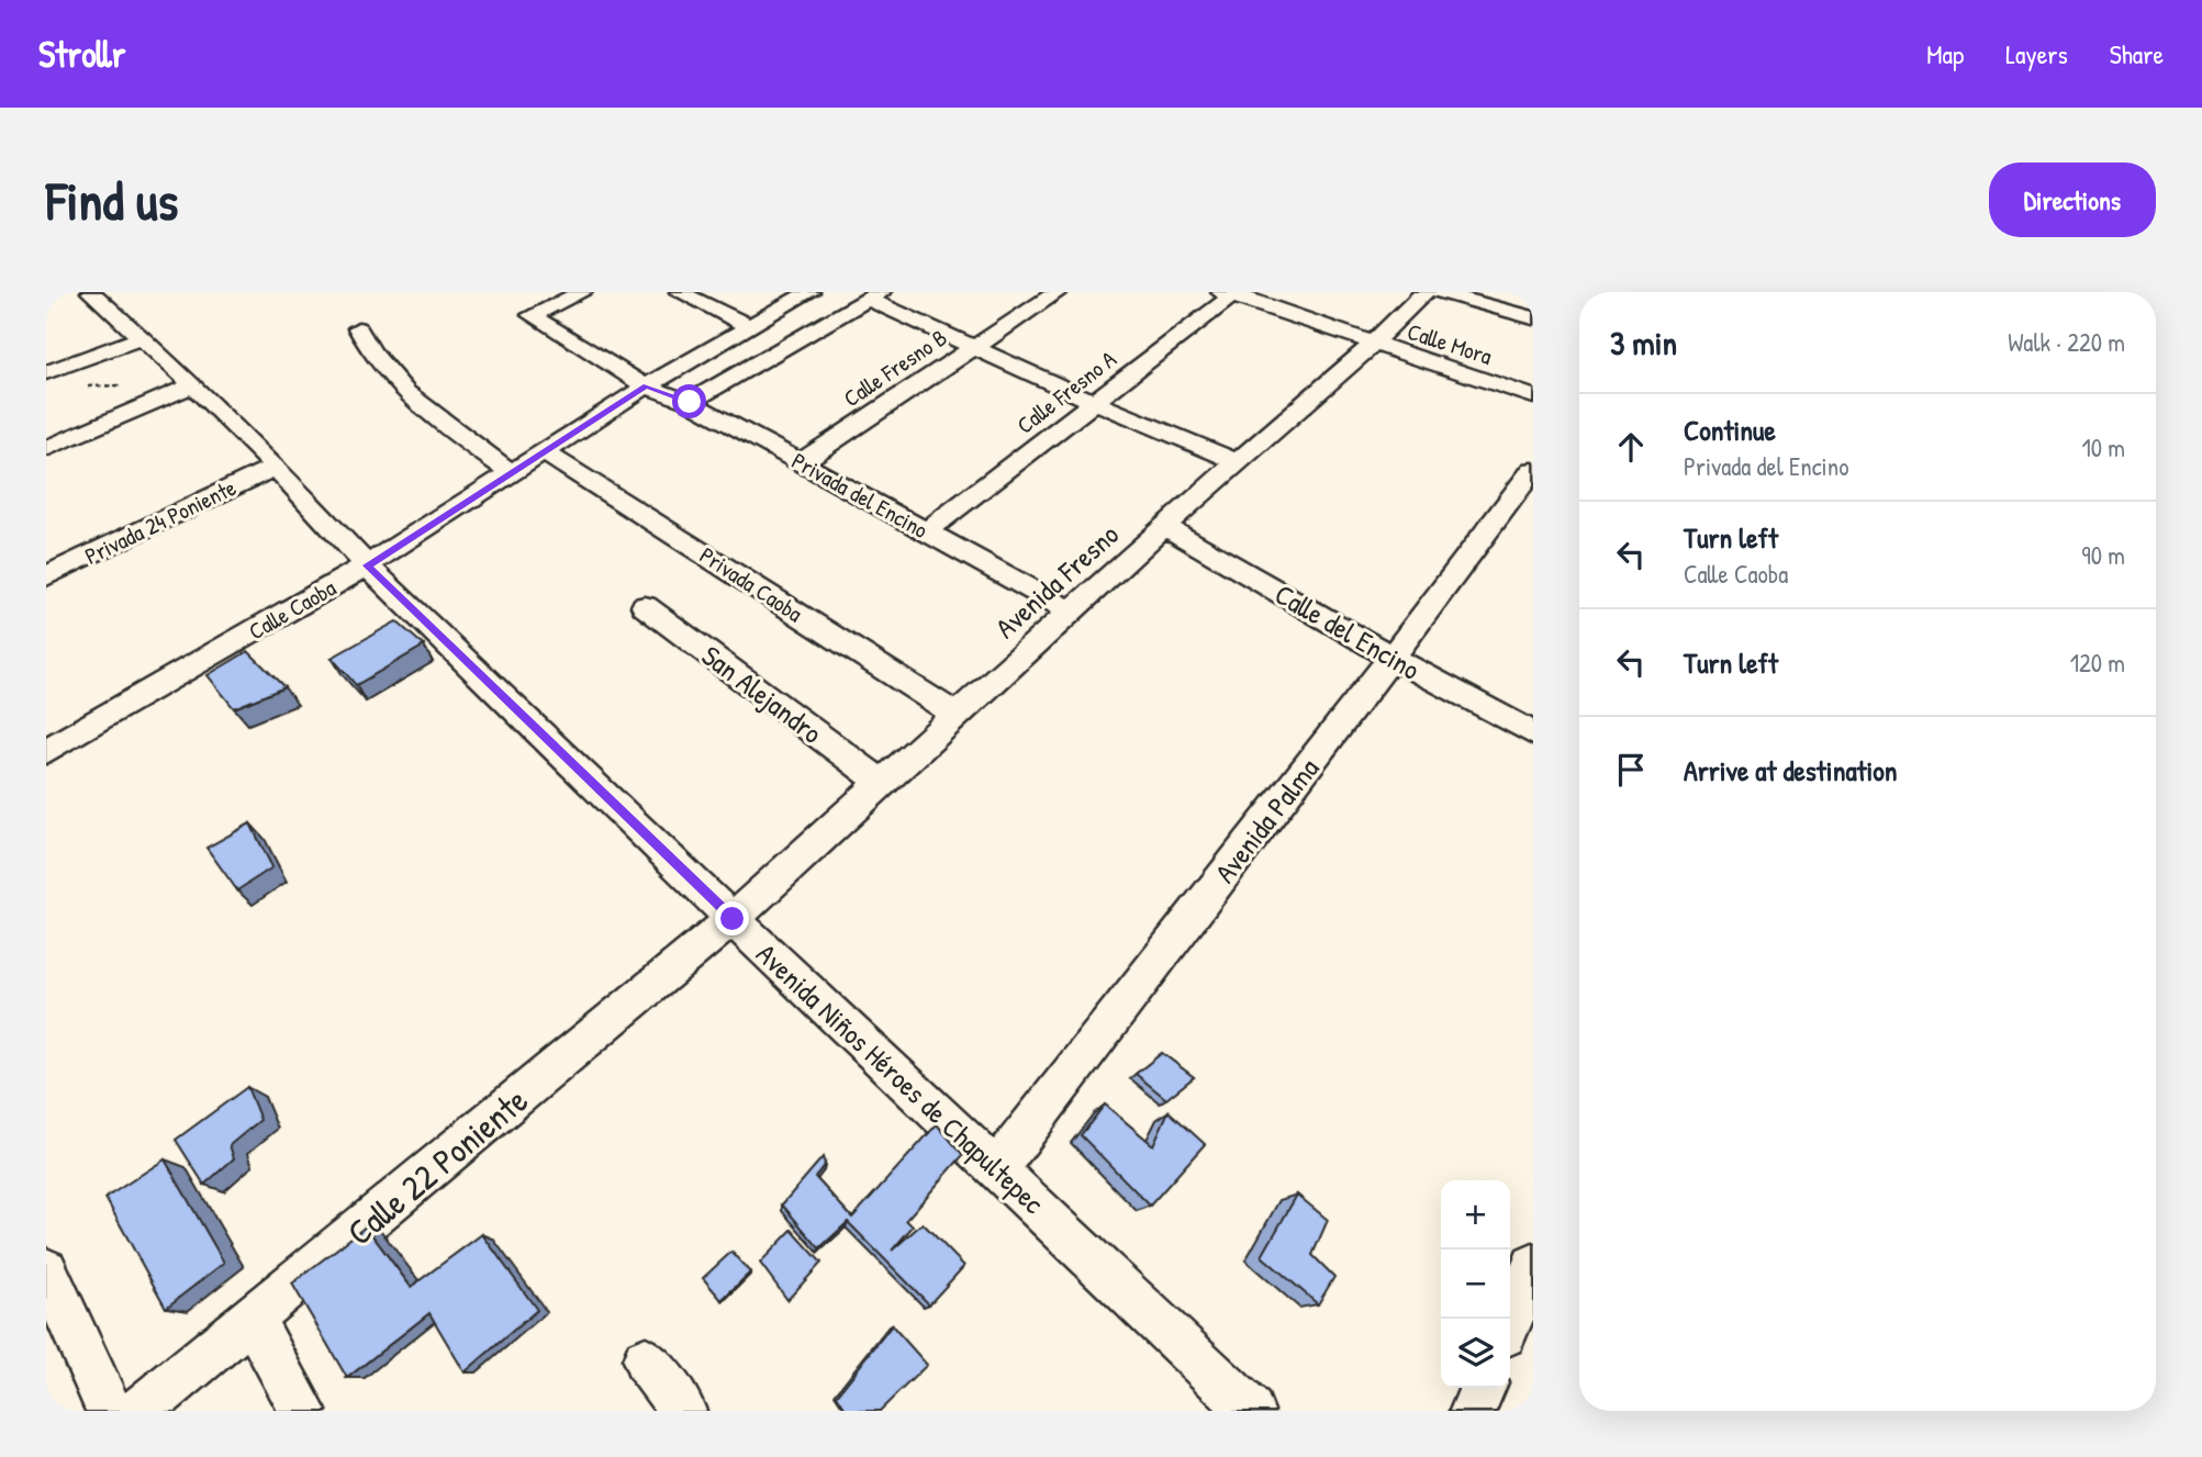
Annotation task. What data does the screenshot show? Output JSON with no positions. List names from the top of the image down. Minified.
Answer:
{"streets":{"street":["Calle Mora","Calle Fresno B","Calle Fresno A","Privada del Encino","Privada 24 Poniente","Avenida Fresno","Privada Caoba","Calle Caoba","Calle del Encino","San Alejandro","Avenida Palma","Avenida Niños Héroes de Chapultepec","Calle 22 Poniente"]},"crossings":[["Calle Mora","Calle Fresno A"],["Calle Mora","Avenida Fresno"],["Calle Fresno B","Privada del Encino"],["Calle Fresno A","Privada del Encino"],["Privada del Encino","Avenida Fresno"],["Privada del Encino","Calle Caoba"],["Privada 24 Poniente","Avenida Niños Héroes de Chapultepec"],["Avenida Fresno","Privada Caoba"],["Avenida Fresno","Calle del Encino"],["Avenida Fresno","San Alejandro"],["Avenida Fresno","Avenida Niños Héroes de Chapultepec"],["Avenida Fresno","Calle 22 Poniente"],["Privada Caoba","Calle Caoba"],["Calle Caoba","Avenida Niños Héroes de Chapultepec"],["Calle del Encino","Avenida Palma"],["Avenida Palma","Avenida Niños Héroes de Chapultepec"],["Avenida Niños Héroes de Chapultepec","Calle 22 Poniente"]],"page":{"header":"Strollr","nav":["Map","Layers","Share"],"buttons":"Directions","title":"Find us","heading":["3 min","Walk · 220 m"],"list":[["Continue","Privada del Encino","10 m"],["Turn left","Calle Caoba","90 m"],["Turn left","120 m"],"Arrive at destination"],"map_buttons":["+","−"]}}
